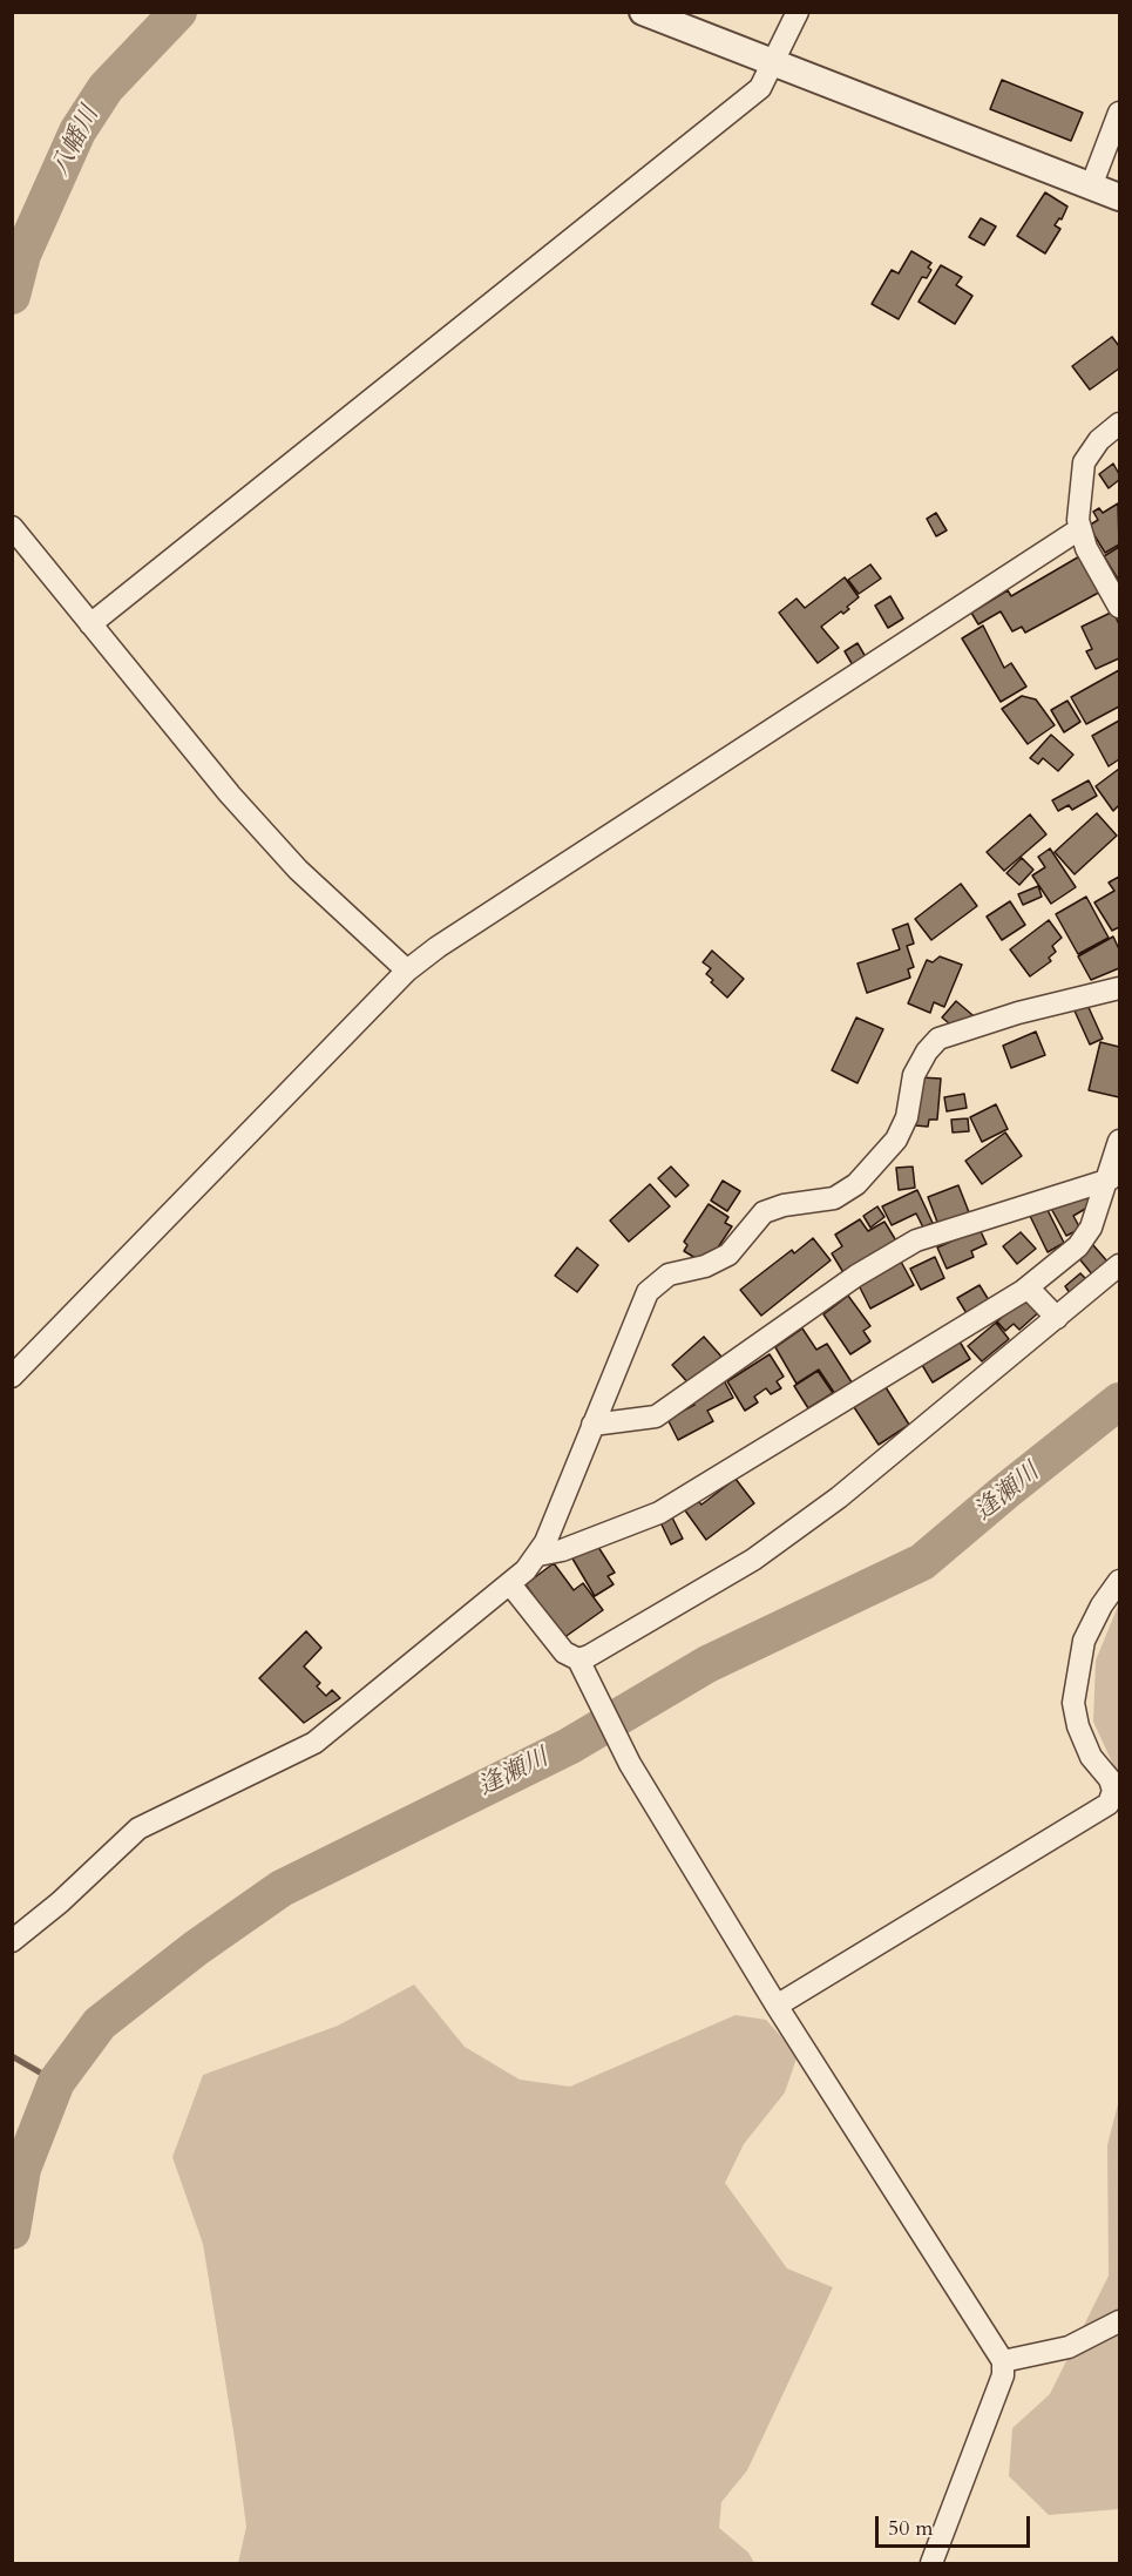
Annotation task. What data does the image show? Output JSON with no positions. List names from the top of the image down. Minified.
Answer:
{"water":["八幡川","逢瀬川"],"scale_bar":"50 m"}
